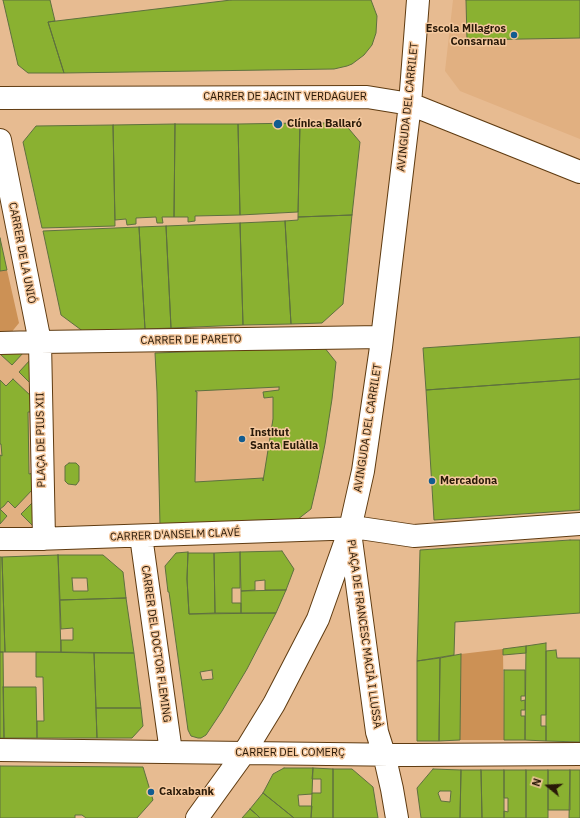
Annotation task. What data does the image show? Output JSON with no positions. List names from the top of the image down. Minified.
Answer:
{"streets":{"street":["CARRER DE JACINT VERDAGUER","AVINGUDA DEL CARRILET","CARRER DE LA UNIÓ","CARRER DE PARETO","PLAÇA DE PIUS XII","CARRER D'ANSELM CLAVÉ","PLAÇA DE FRANCESC MACIÀ I LLUSSÀ","CARRER DEL DOCTOR FLEMING","CARRER DEL COMERÇ"]},"crossings":[["CARRER DE JACINT VERDAGUER","AVINGUDA DEL CARRILET"],["AVINGUDA DEL CARRILET","CARRER DE PARETO"],["AVINGUDA DEL CARRILET","CARRER D'ANSELM CLAVÉ"],["AVINGUDA DEL CARRILET","PLAÇA DE FRANCESC MACIÀ I LLUSSÀ"],["AVINGUDA DEL CARRILET","CARRER DEL COMERÇ"],["CARRER DE LA UNIÓ","CARRER DE PARETO"],["CARRER DE LA UNIÓ","PLAÇA DE PIUS XII"],["CARRER DE PARETO","PLAÇA DE PIUS XII"],["PLAÇA DE PIUS XII","CARRER D'ANSELM CLAVÉ"],["CARRER D'ANSELM CLAVÉ","PLAÇA DE FRANCESC MACIÀ I LLUSSÀ"],["CARRER D'ANSELM CLAVÉ","CARRER DEL DOCTOR FLEMING"],["PLAÇA DE FRANCESC MACIÀ I LLUSSÀ","CARRER DEL COMERÇ"],["CARRER DEL DOCTOR FLEMING","CARRER DEL COMERÇ"]],"places":["Escola Milagros Consarnau","Clínica Ballaró","Institut Santa Eulàlia","Mercadona","Caixabank"],"north":"left"}
